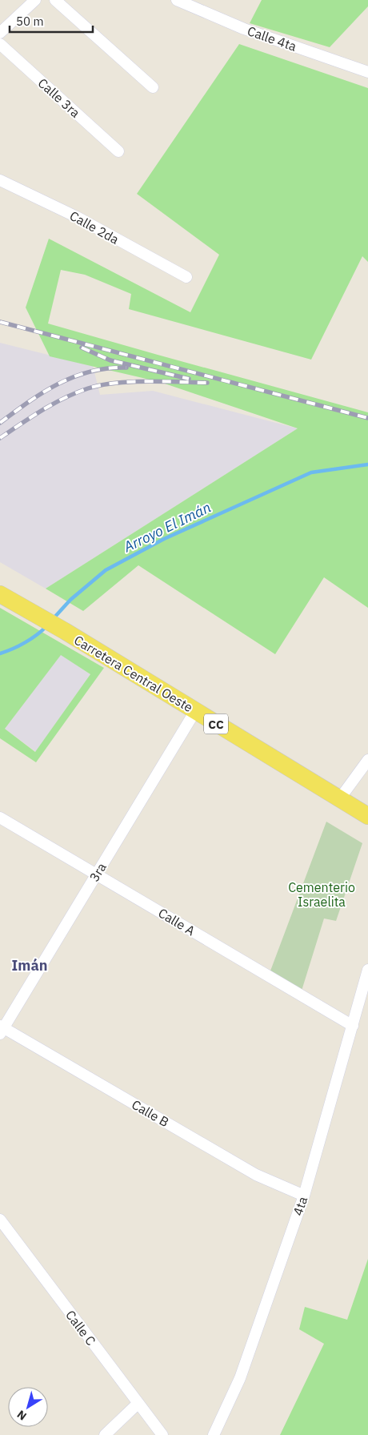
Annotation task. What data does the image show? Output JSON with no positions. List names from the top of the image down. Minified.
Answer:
{"streets":{"main road":["Carretera Central Oeste","CC"],"street":["Calle 4ta","Calle 3ra","Calle 2da","3ra","Calle A","Calle B","4ta","Calle C"]},"crossings":[["Carretera Central Oeste","3ra"],["3ra","Calle A"],["3ra","Calle B"],["Calle A","4ta"],["Calle B","4ta"]],"districts":["Imán"],"water":["Arroyo El Imán"],"parks":["Cementerio Israelita"],"scale_bar":"50 m","north":"bottom left"}
